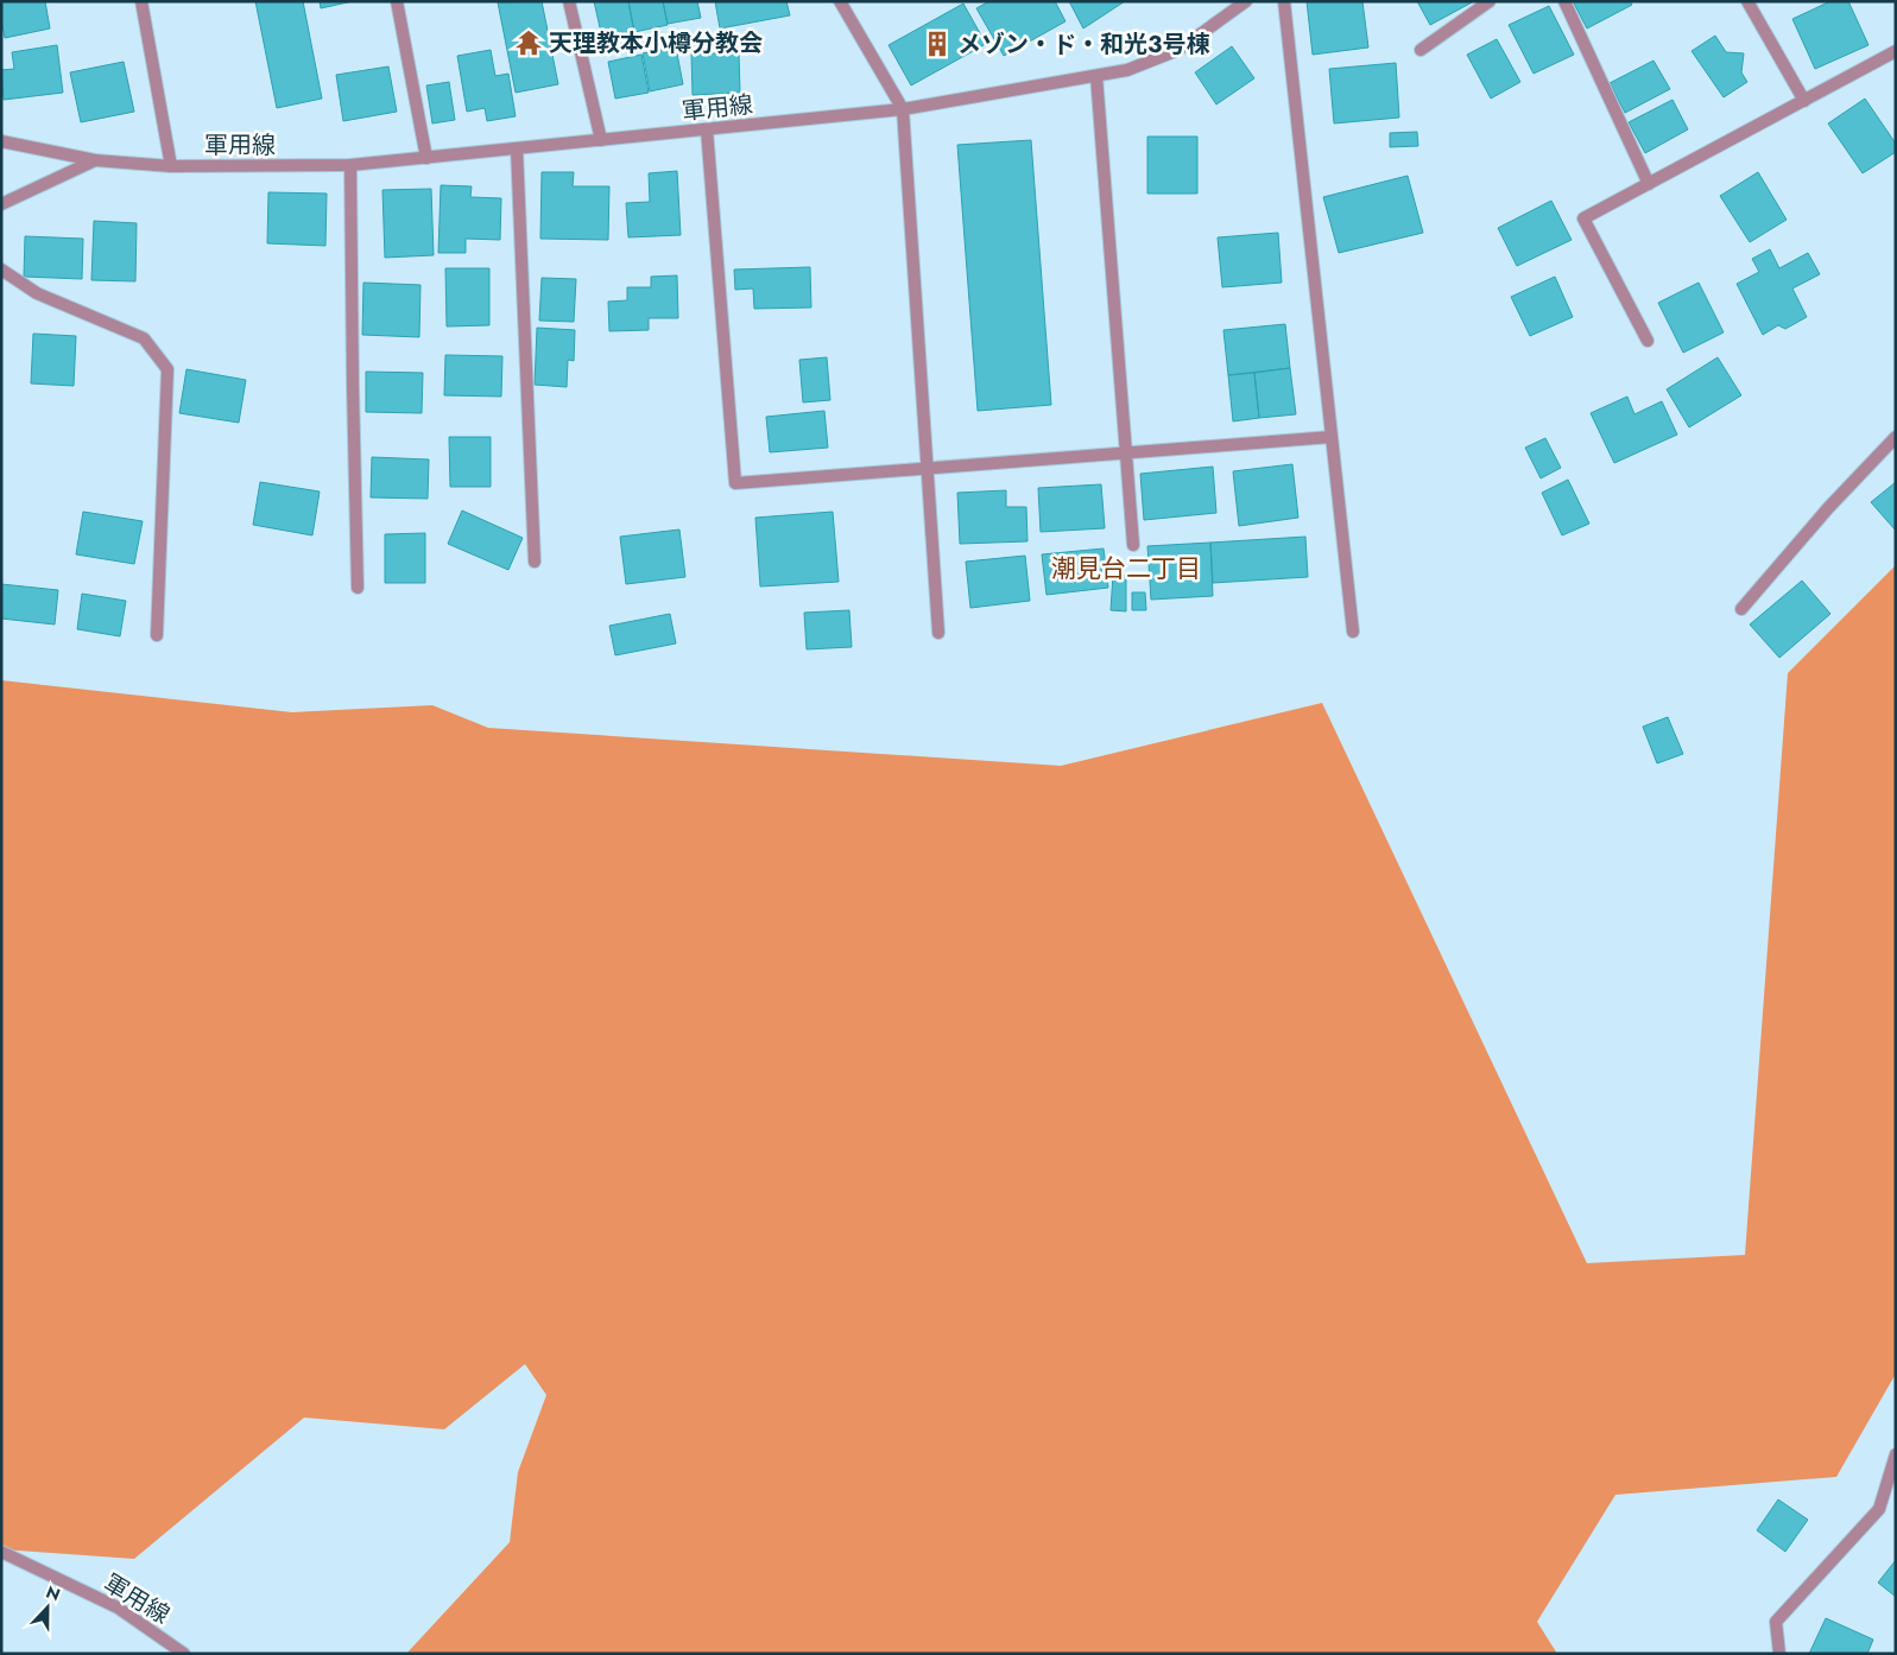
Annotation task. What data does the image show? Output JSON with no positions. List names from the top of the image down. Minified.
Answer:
{"streets":{"street":["軍用線"]},"districts":["潮見台二丁目"],"places":{"temple":["天理教本小樽分教会"],"building":["メゾン・ド・和光３号棟"]},"north":"top"}
